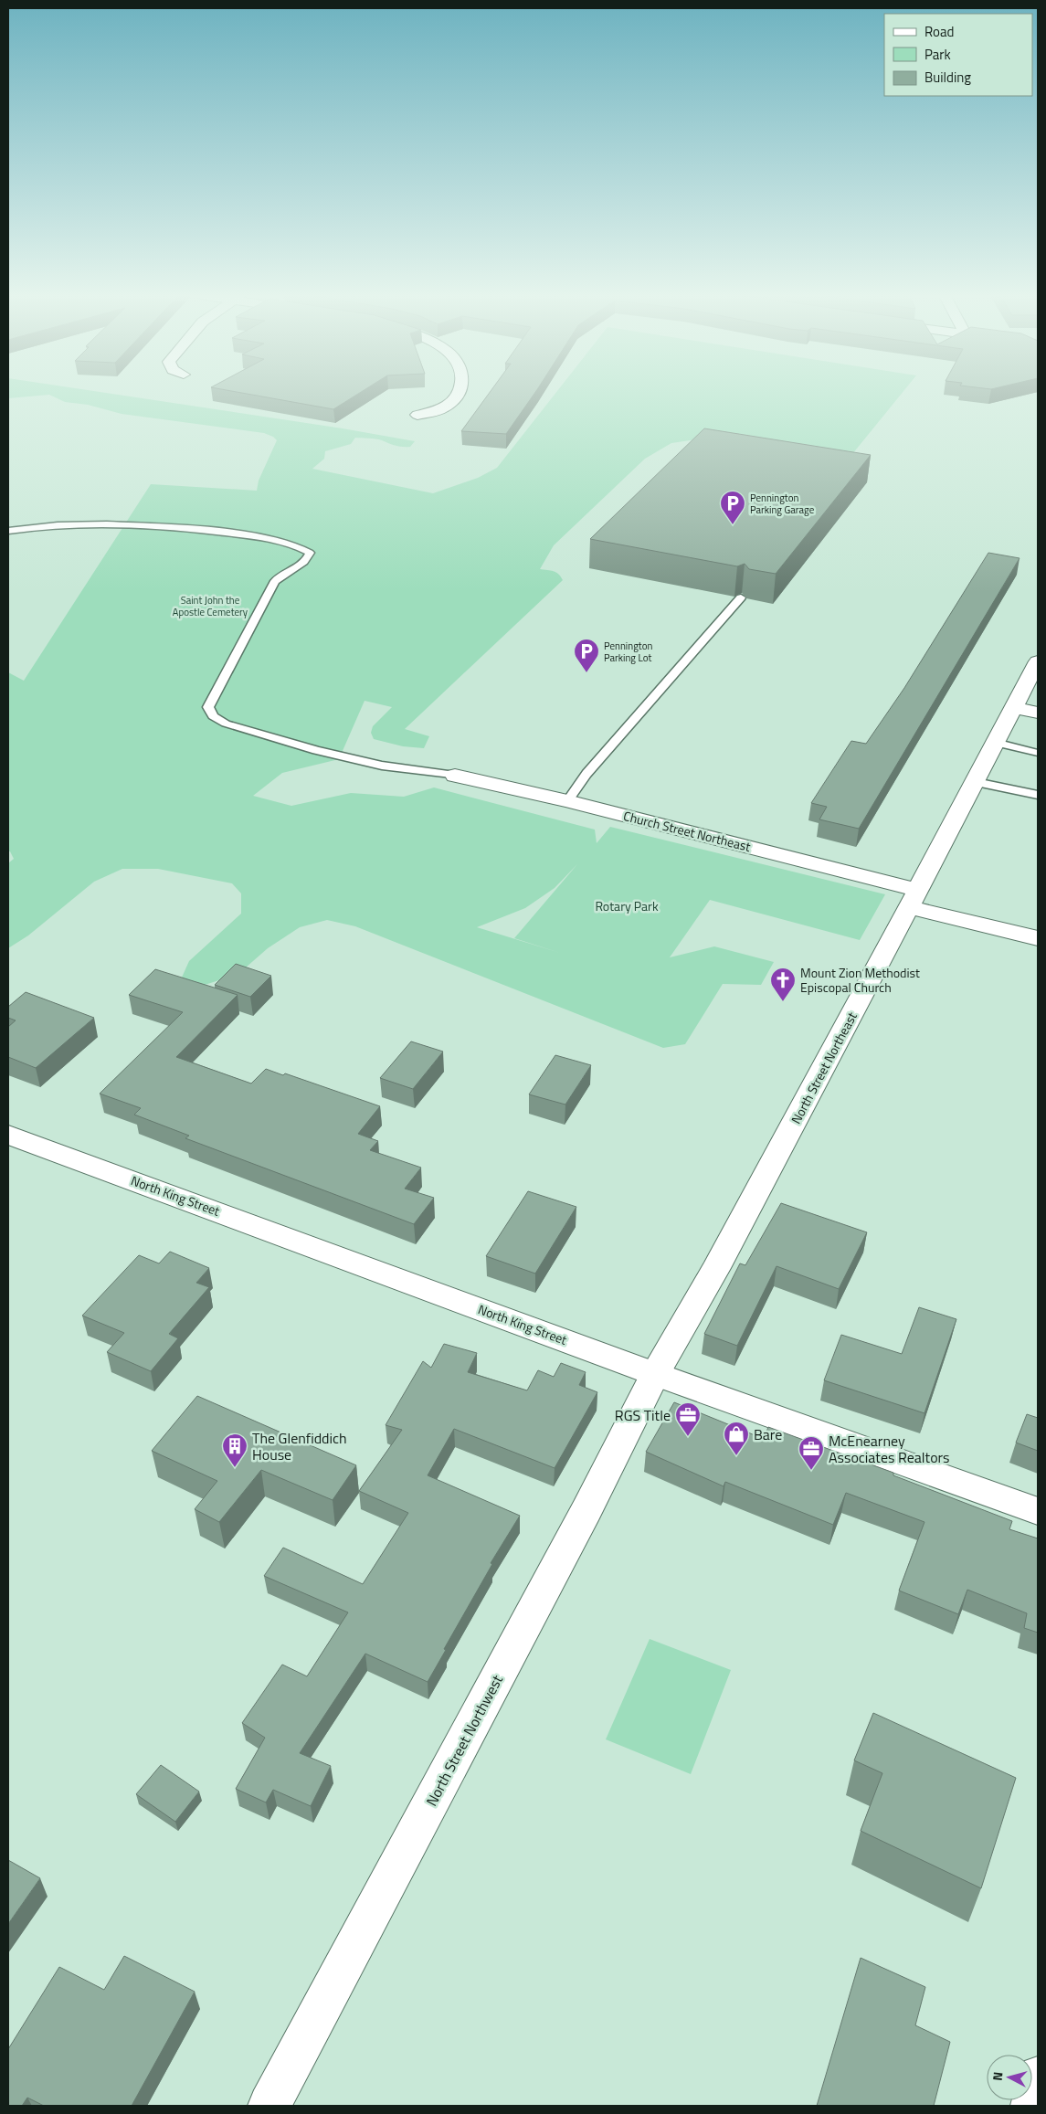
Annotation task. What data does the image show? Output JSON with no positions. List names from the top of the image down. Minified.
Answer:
{"streets":{"street":["Church Street Northeast","North Street Northeast","North King Street","North Street Northwest"]},"crossings":[["Church Street Northeast","North Street Northeast"],["North Street Northeast","North King Street"],["North Street Northeast","North Street Northwest"],["North King Street","North Street Northwest"]],"parks":["Saint John the Apostle Cemetery","Rotary Park"],"places":{"parking":["Pennington Parking Garage","Pennington Parking Lot"],"church":["Mount Zion Methodist Episcopal Church"],"office":["RGS Title","McEnearney Associates Realtors"],"shop":["Bare"],"building":["The Glenfiddich House"]},"legend":["Road","Park","Building"],"north":"left"}
